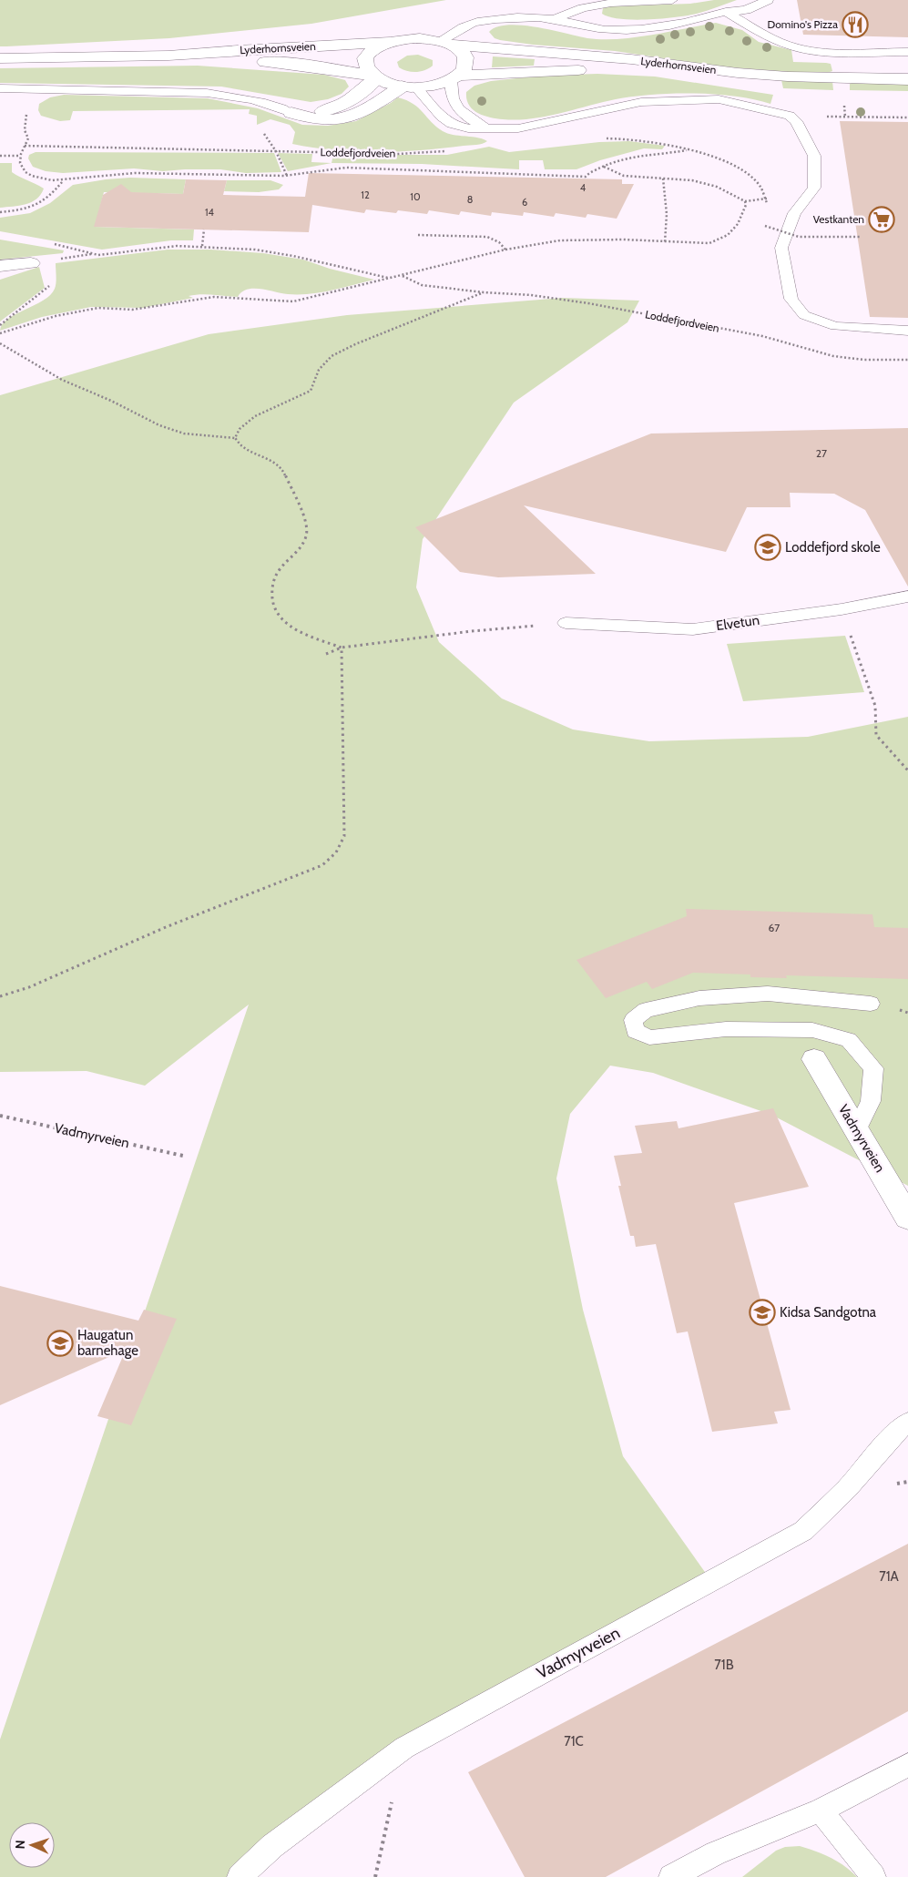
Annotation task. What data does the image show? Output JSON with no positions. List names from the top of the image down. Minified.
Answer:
{"streets":{"main road":["Lyderhornsveien","Vadmyrveien"],"lane":["Elvetun"],"path":["Loddefjordveien"]},"places":{"restaurant":["Domino's Pizza"],"supermarket":["Vestkanten"],"school or university":["Loddefjord skole","Kidsa Sandgotna","Haugatun barnehage"]},"house_numbers":["4","12","10","8","6","14","27","67","71A","71B","71C"],"north":"left"}
